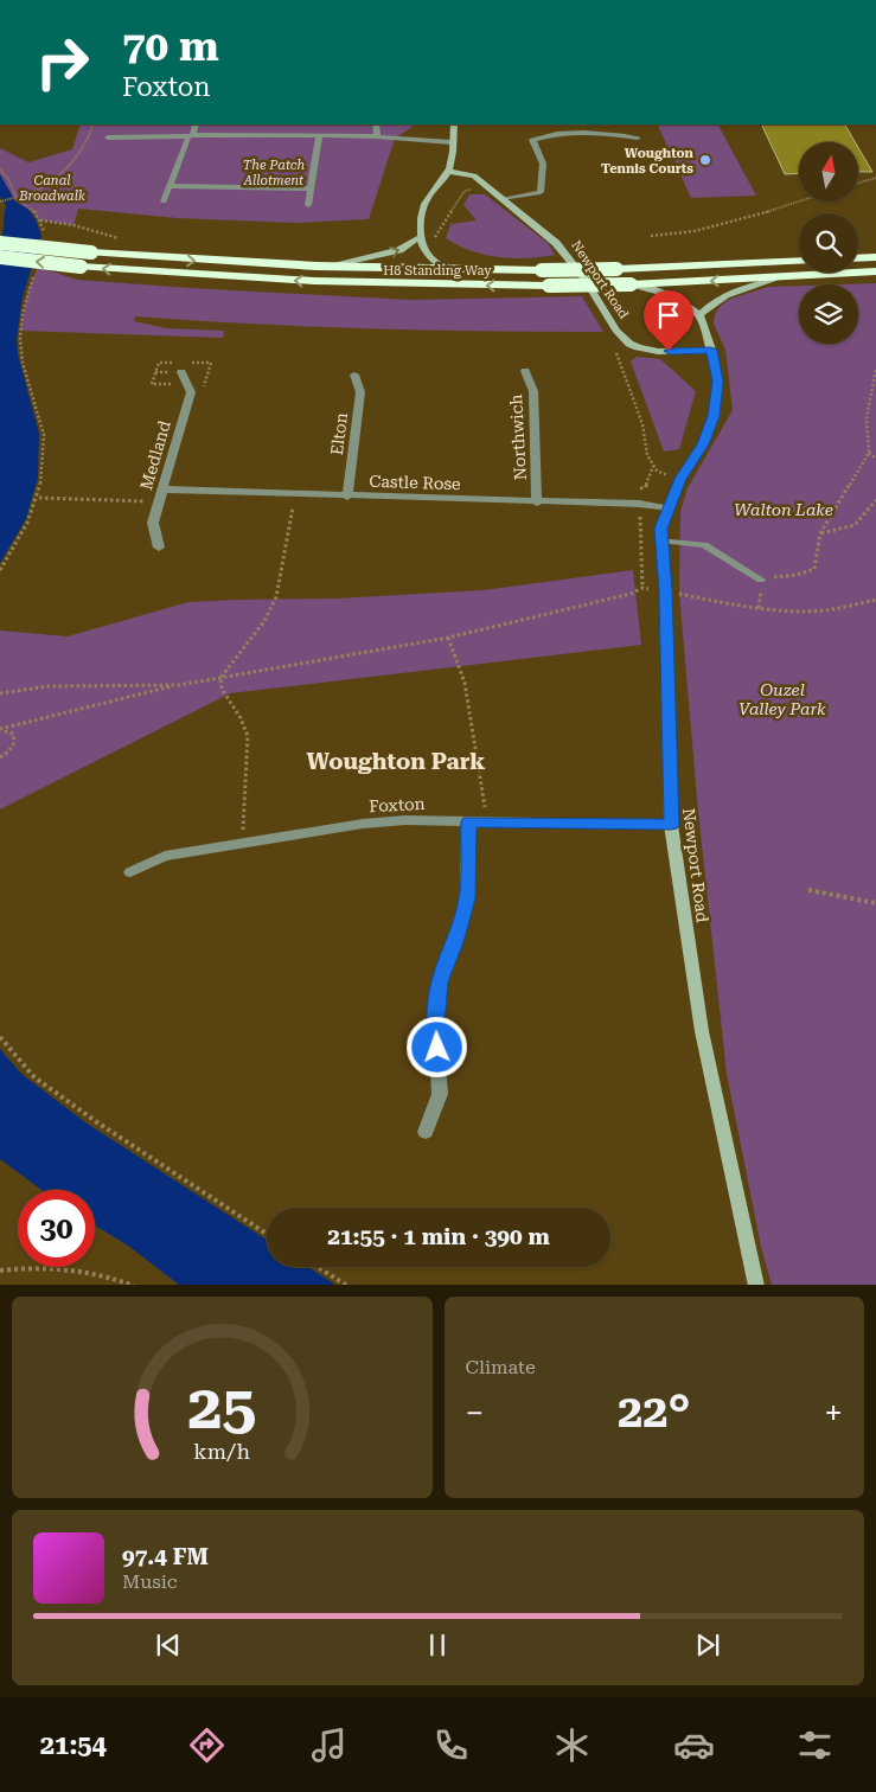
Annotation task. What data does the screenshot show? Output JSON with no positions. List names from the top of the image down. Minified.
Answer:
{"streets":{"highway":["H8 Standing Way"],"street":["Newport Road","Elton","Northwich","Medland","Castle Rose","Foxton"]},"crossings":[["Newport Road","Castle Rose"],["Newport Road","Foxton"],["Elton","Castle Rose"],["Northwich","Castle Rose"],["Medland","Castle Rose"]],"districts":["Woughton Park"],"parks":["The Patch Allotment","Canal Broadwalk","Walton Lake","Ouzel Valley Park"],"places":["Woughton Tennis Courts"],"north":"top","page":{"turn":["70 m","Foxton"],"limit":"30","trip":"21:55 · 1 min · 390 m","tile":"Climate","heat":["−","22°","+"],"song":["97.4 FM","Music"],"tabs":"21:54","gauge":["25","km/h"]}}
